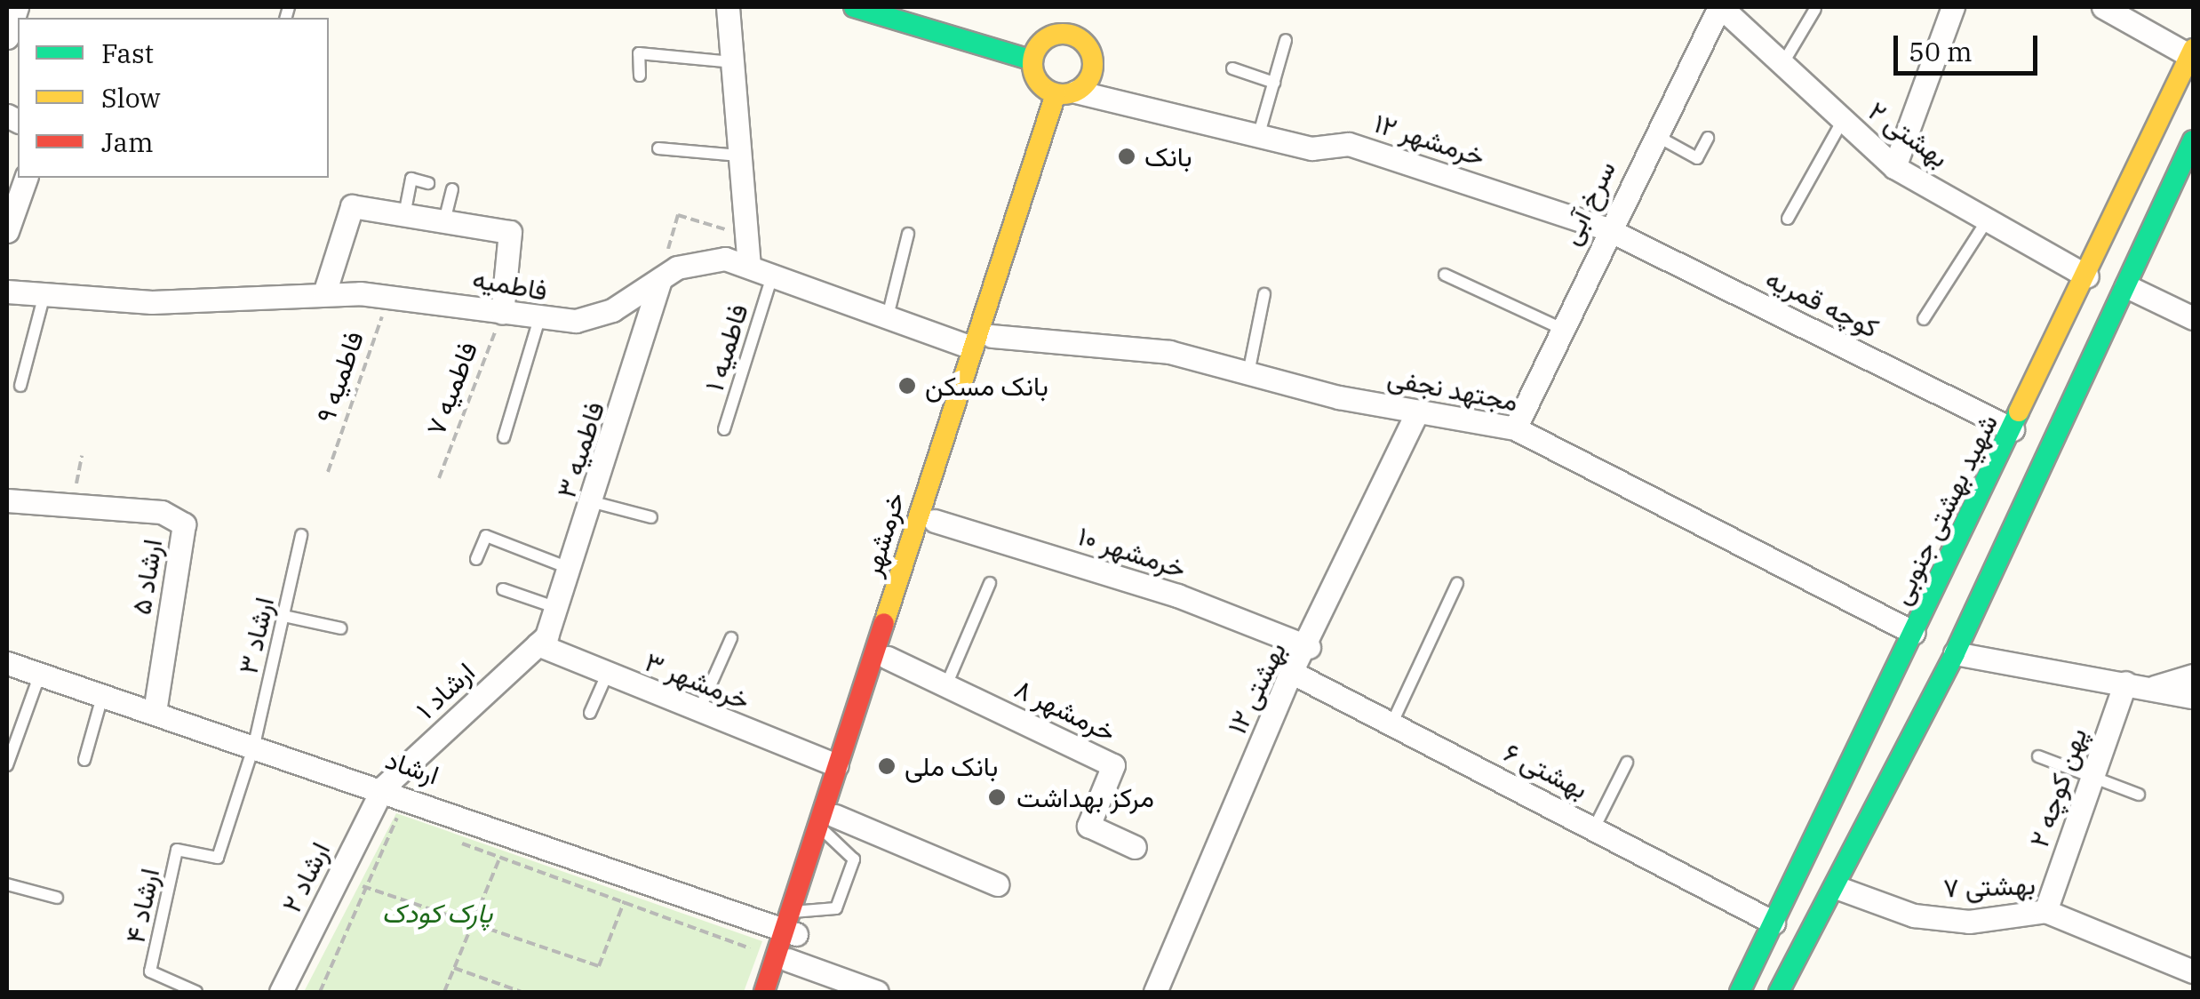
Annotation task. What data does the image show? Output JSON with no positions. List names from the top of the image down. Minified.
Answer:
{"streets":{"street":["بهشتی ۲","خرمشهر ۱۲","سرخ آبی","فاطمیه","کوچه قمریه","مجتهد نجفی","فاطمیه ۳","شهید بهشتی جنوبی","خرمشهر","خرمشهر ۱۰","ارشاد ۵","خرمشهر ۳","بهشتی ۱۲","ارشاد ۱","خرمشهر ۸","ارشاد","بهشتی ۶","پهن کوچه ۲","ارشاد ۲","بهشتی ۷"],"lane":["فاطمیه ۱","ارشاد ۳","ارشاد ۴"],"path":["فاطمیه ۹","فاطمیه ۷"]},"crossings":[["بهشتی ۲","سرخ آبی"],["بهشتی ۲","شهید بهشتی جنوبی"],["خرمشهر ۱۲","سرخ آبی"],["خرمشهر ۱۲","کوچه قمریه"],["خرمشهر ۱۲","خرمشهر"],["سرخ آبی","کوچه قمریه"],["سرخ آبی","مجتهد نجفی"],["فاطمیه","فاطمیه ۱"],["فاطمیه","فاطمیه ۹"],["فاطمیه","فاطمیه ۷"],["فاطمیه","مجتهد نجفی"],["فاطمیه","فاطمیه ۳"],["فاطمیه","خرمشهر"],["کوچه قمریه","شهید بهشتی جنوبی"],["مجتهد نجفی","شهید بهشتی جنوبی"],["مجتهد نجفی","خرمشهر"],["مجتهد نجفی","بهشتی ۱۲"],["فاطمیه ۳","خرمشهر ۳"],["فاطمیه ۳","ارشاد ۱"],["شهید بهشتی جنوبی","بهشتی ۶"],["خرمشهر","خرمشهر ۱۰"],["خرمشهر","خرمشهر ۳"],["خرمشهر","خرمشهر ۸"],["خرمشهر","ارشاد"],["خرمشهر ۱۰","بهشتی ۱۲"],["ارشاد ۵","ارشاد"],["ارشاد ۳","ارشاد"],["ارشاد ۳","ارشاد ۴"],["خرمشهر ۳","ارشاد ۱"],["بهشتی ۱۲","بهشتی ۶"],["ارشاد ۱","ارشاد"],["ارشاد ۱","ارشاد ۲"],["ارشاد","ارشاد ۲"],["ارشاد","ارشاد ۴"],["پهن کوچه ۲","بهشتی ۷"]],"parks":["پارک کودک"],"places":["بانک","بانک مسکن","بانک ملی","مرکز بهداشت"],"legend":["Fast","Slow","Jam"],"scale_bar":"50 m"}
